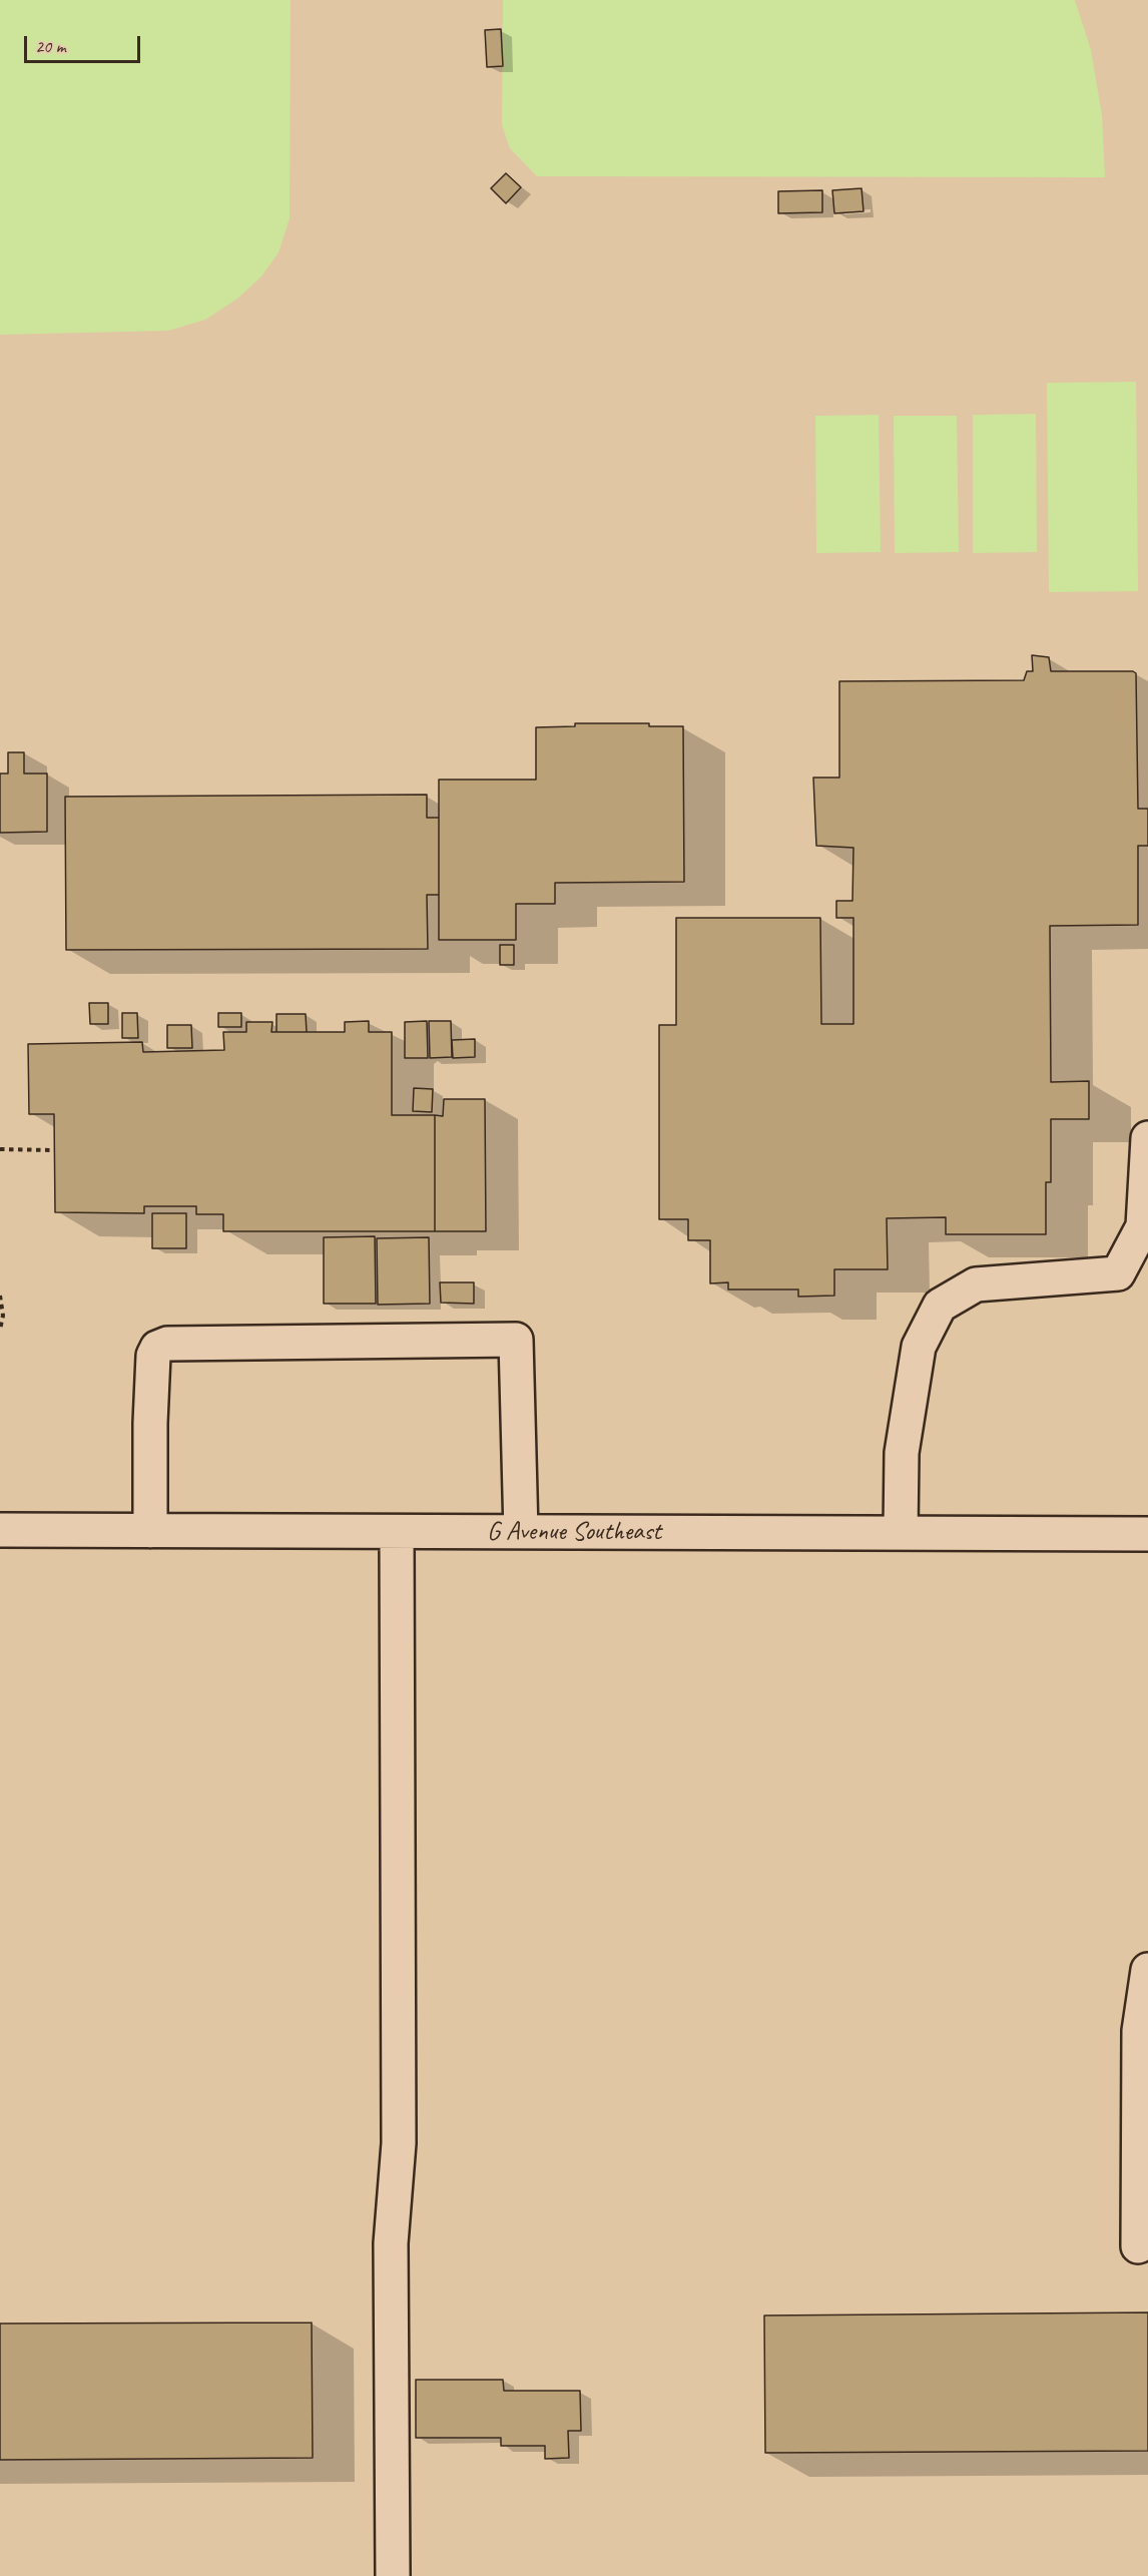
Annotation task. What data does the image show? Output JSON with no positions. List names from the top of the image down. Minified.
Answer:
{"streets":{"street":["G Avenue Southeast"]},"scale_bar":"20 m"}
